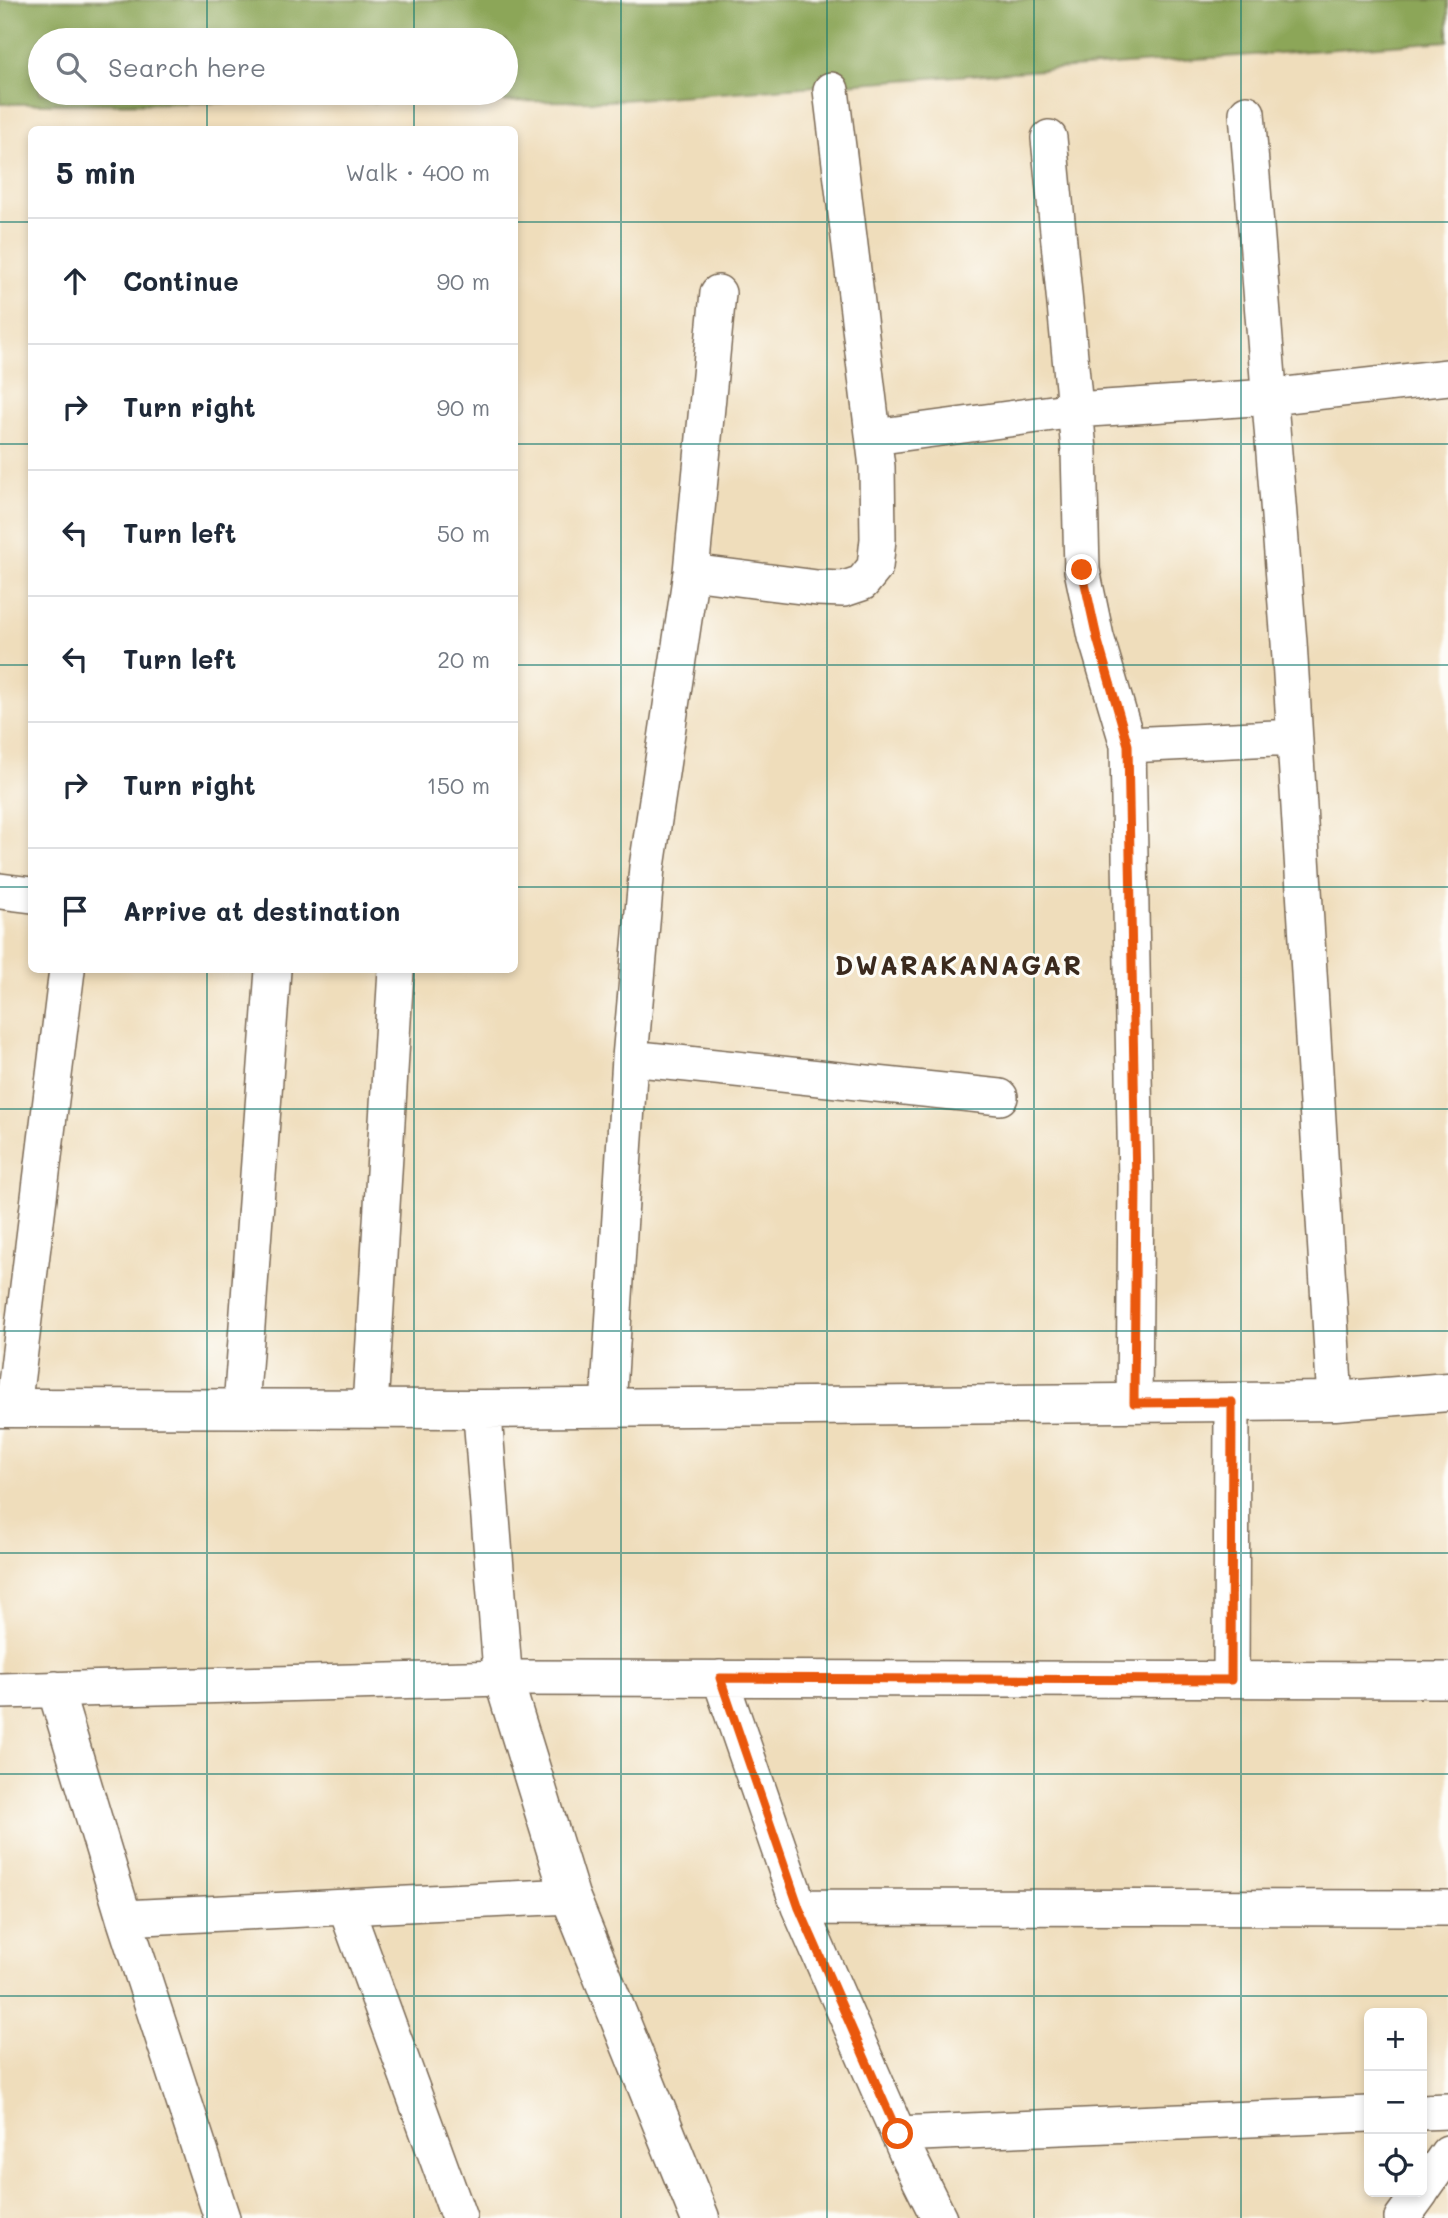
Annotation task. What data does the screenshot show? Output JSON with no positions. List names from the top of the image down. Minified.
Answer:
{"districts":["DWARAKANAGAR"],"page":{"search":"Search here","heading":["5 min","Walk · 400 m"],"list":[["Continue","90 m"],["Turn right","90 m"],["Turn left","50 m"],["Turn left","20 m"],["Turn right","150 m"],"Arrive at destination"],"map_buttons":["+","−"]}}
